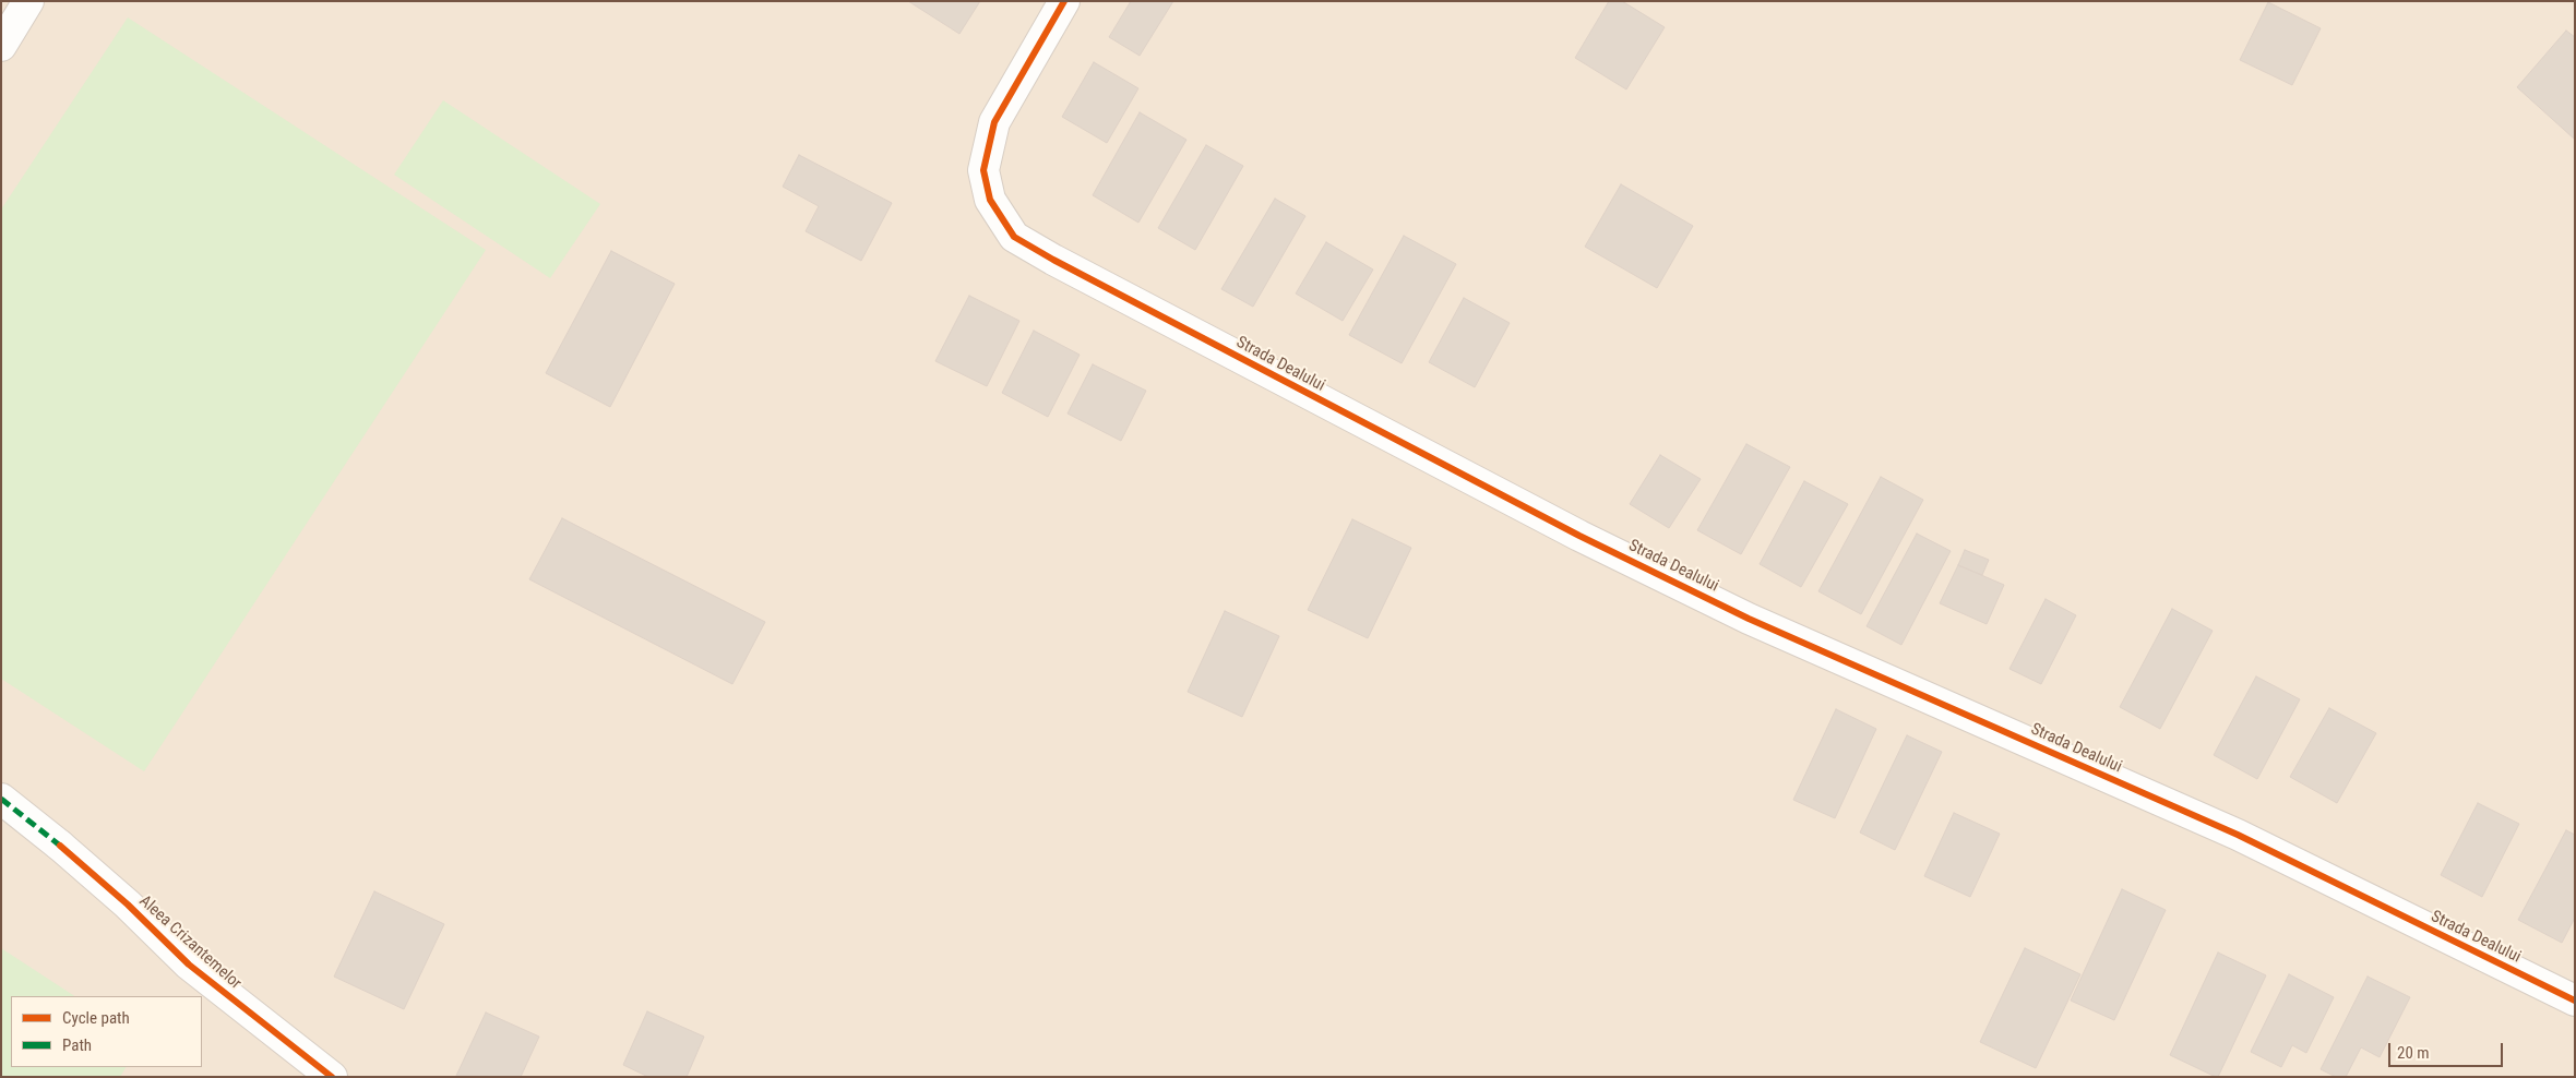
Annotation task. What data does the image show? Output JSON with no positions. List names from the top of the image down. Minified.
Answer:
{"streets":{"street":["Strada Dealului","Aleea Crizantemelor"]},"legend":["Cycle path","Path"],"scale_bar":"20 m"}
